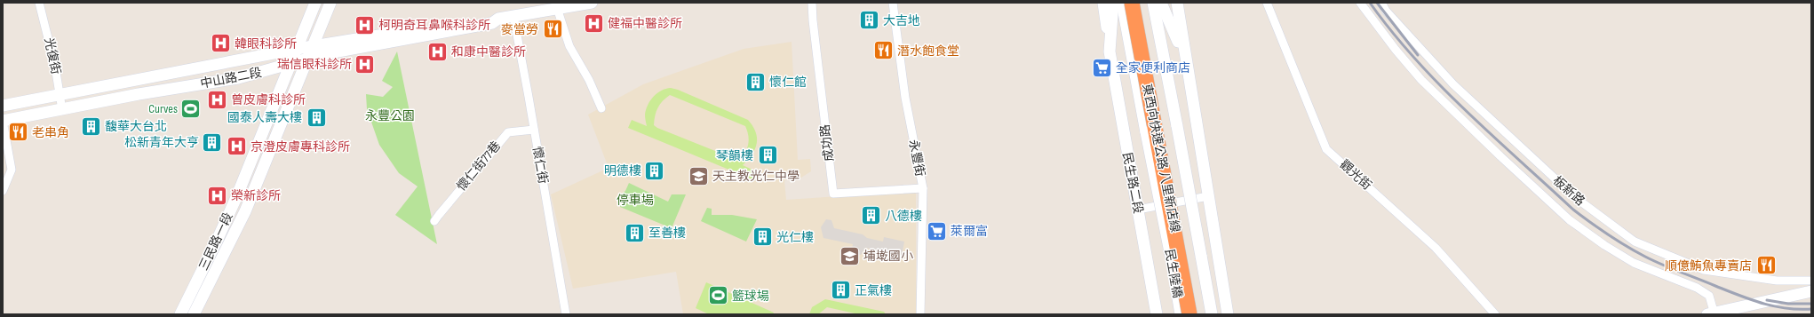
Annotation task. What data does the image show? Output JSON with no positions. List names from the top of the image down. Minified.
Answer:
{"streets":{"highway":["東西向快速公路 八里新店線"],"main road":["中山路二段","民生路二段","三民路一段","民生陸橋"],"street":["光復街","成功路","永豐街","懷仁街","懷仁街77巷","觀光街","板新路"]},"crossings":[["光復街","中山路二段"],["中山路二段","懷仁街"],["中山路二段","三民路一段"],["成功路","永豐街"],["懷仁街","懷仁街77巷"]],"parks":["永豐公園","停車場"],"places":{"building":["大吉地","懷仁館","國泰人壽大樓","馥華大台北","松新青年大亨","琴韻樓","明德樓","八德樓","至善樓","光仁樓","正氣樓"],"hospital":["健福中醫診所","柯明奇耳鼻喉科診所","韓眼科診所","和康中醫診所","瑞信眼科診所","曾皮膚科診所","京澄皮膚專科診所","榮新診所"],"restaurant":["麥當勞","潛水飽食堂","老串角","順億鮪魚專賣店"],"supermarket":["全家便利商店","萊爾富"],"sports":["Curves","籃球場"],"school or university":["天主教光仁中學","埔墘國小"]}}
